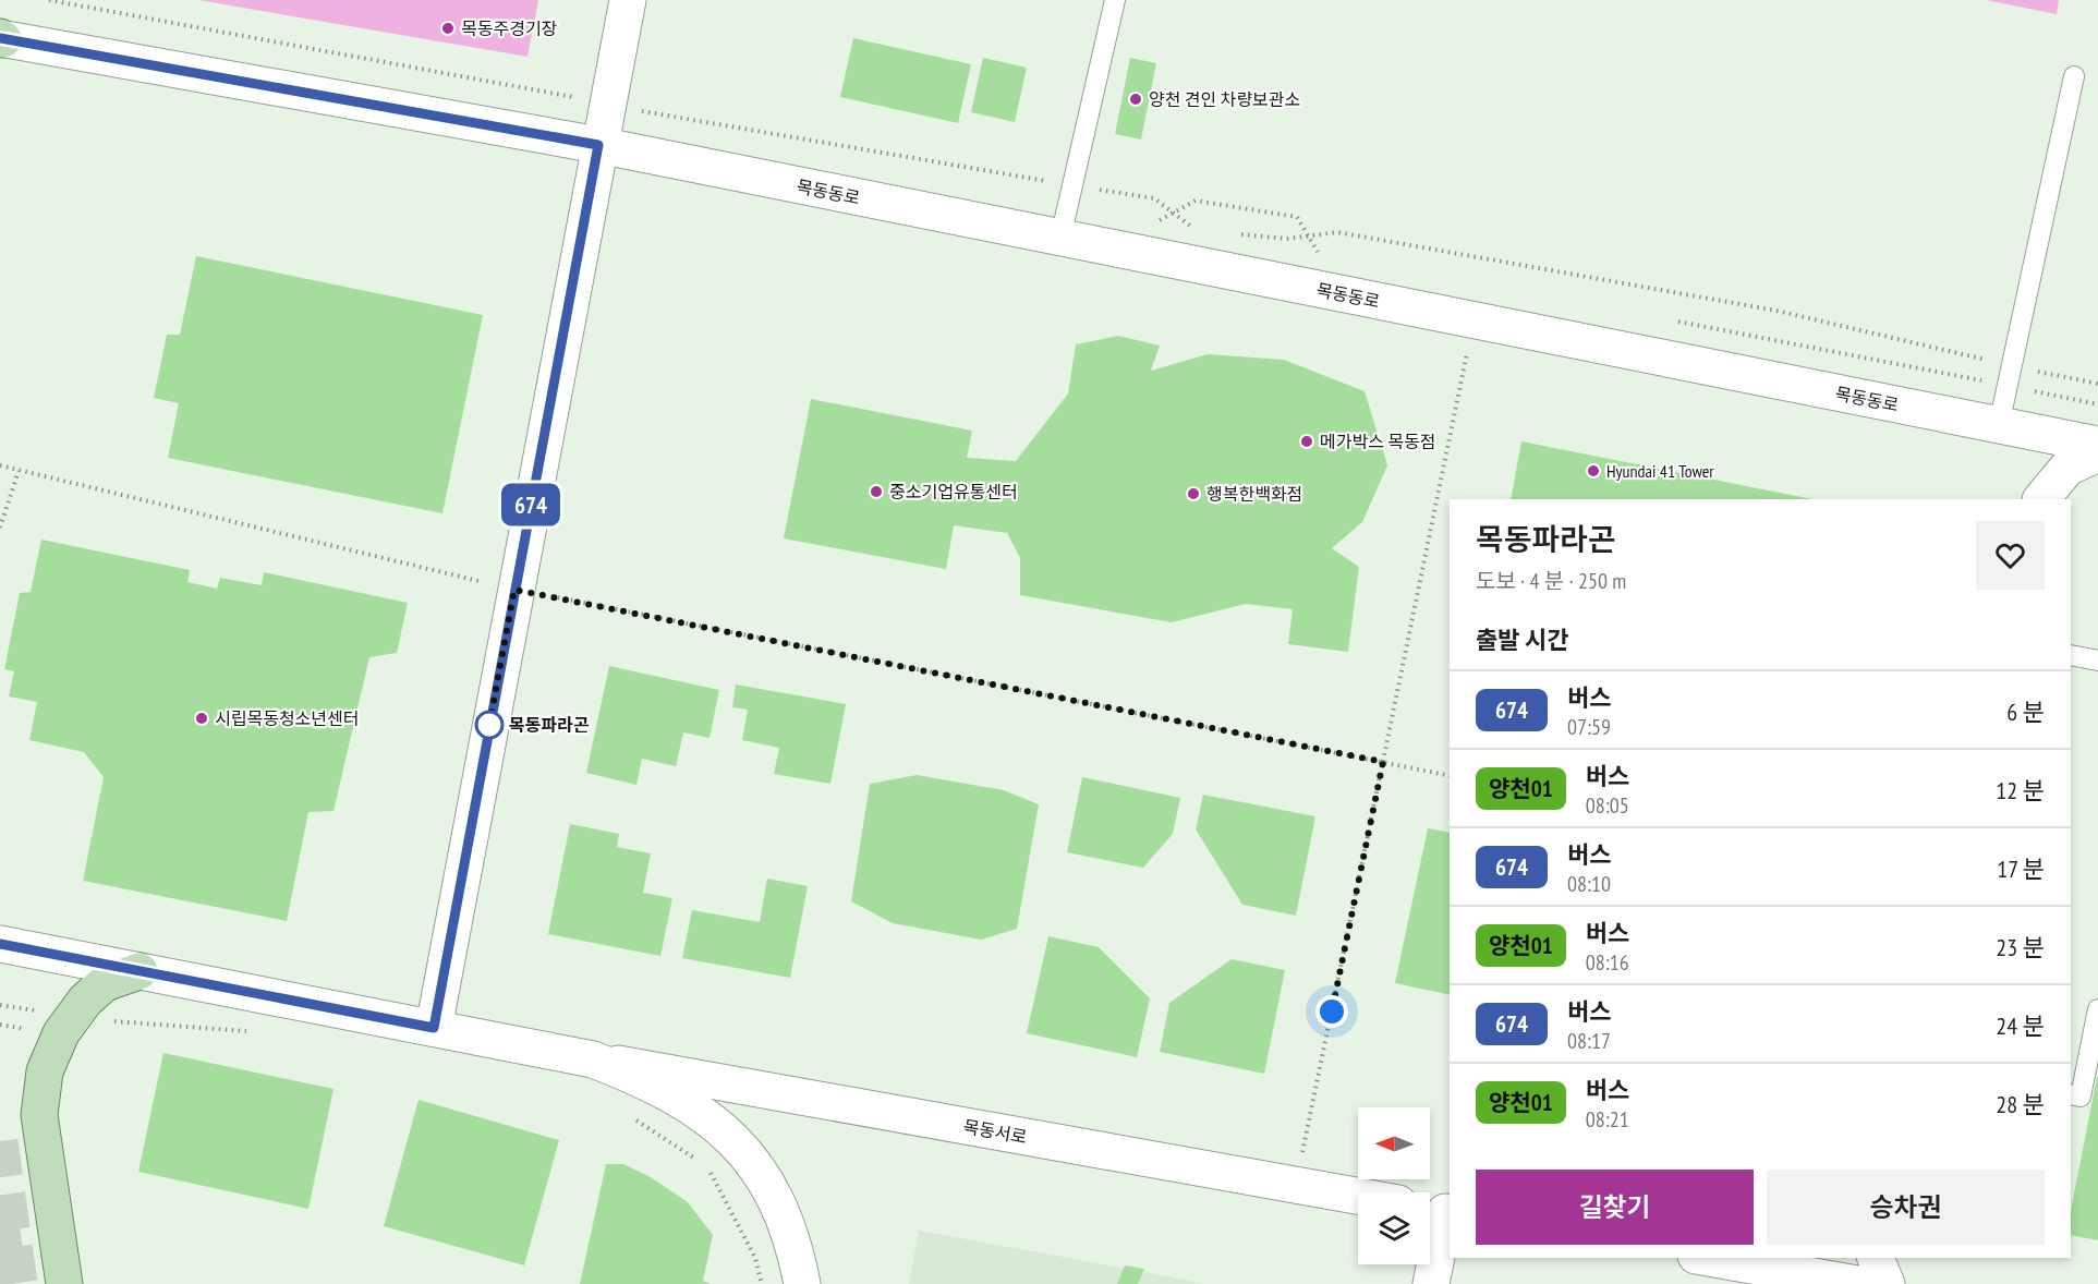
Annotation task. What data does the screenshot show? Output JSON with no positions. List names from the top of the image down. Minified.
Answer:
{"streets":{"main road":["목동동로","목동서로"]},"places":["목동주경기장","양천 견인 차량보관소","메가박스 목동점","Hyundai 41 Tower","중소기업유통센터","행복한백화점","시립목동청소년센터","목동파라곤"],"lines":["bus line 674"],"north":"left","page":{"on_map":"674","heading":[["목동파라곤","도보 · 4 분 · 250 m"],"출발 시간"],"list":[{"mark":"674","name":"버스","note":"07:59","value":"6 분"},{"mark":"양천01","name":"버스","note":"08:05","value":"12 분"},{"mark":"674","name":"버스","note":"08:10","value":"17 분"},{"mark":"양천01","name":"버스","note":"08:16","value":"23 분"},{"mark":"674","name":"버스","note":"08:17","value":"24 분"},{"mark":"양천01","name":"버스","note":"08:21","value":"28 분"}],"buttons":["길찾기","승차권"]}}
